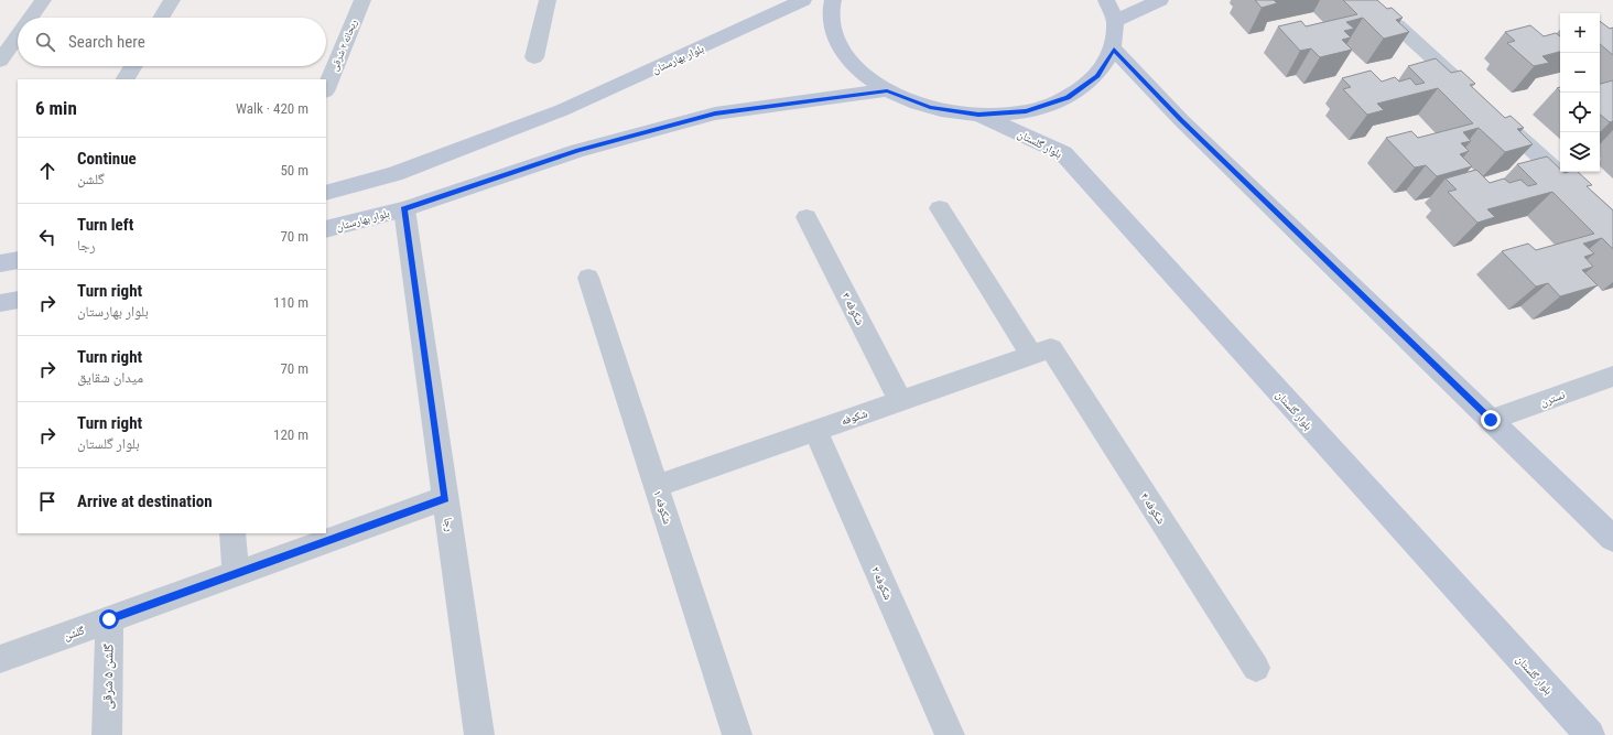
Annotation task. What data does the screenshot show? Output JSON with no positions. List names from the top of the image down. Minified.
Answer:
{"streets":{"main road":["بلوار بهارستان","بلوار گلستان"],"street":["ریحانه ۲ شرقی","شکوفه ۳","نسترن","شکوفه","شکوفه ۱","شکوفه ۴","رجا","شکوفه ۲","گلشن","گلشن ۵ شرقی"]},"crossings":[["بلوار بهارستان","رجا"],["شکوفه ۳","شکوفه"],["شکوفه","شکوفه ۱"],["شکوفه","شکوفه ۴"],["شکوفه","شکوفه ۲"],["رجا","گلشن"],["گلشن","گلشن ۵ شرقی"]],"page":{"map_buttons":["+","−"],"search":"Search here","heading":["6 min","Walk · 420 m"],"list":[["Continue","گلشن","50 m"],["Turn left","رجا","70 m"],["Turn right","بلوار بهارستان","110 m"],["Turn right","میدان شقایق","70 m"],["Turn right","بلوار گلستان","120 m"],"Arrive at destination"]}}
